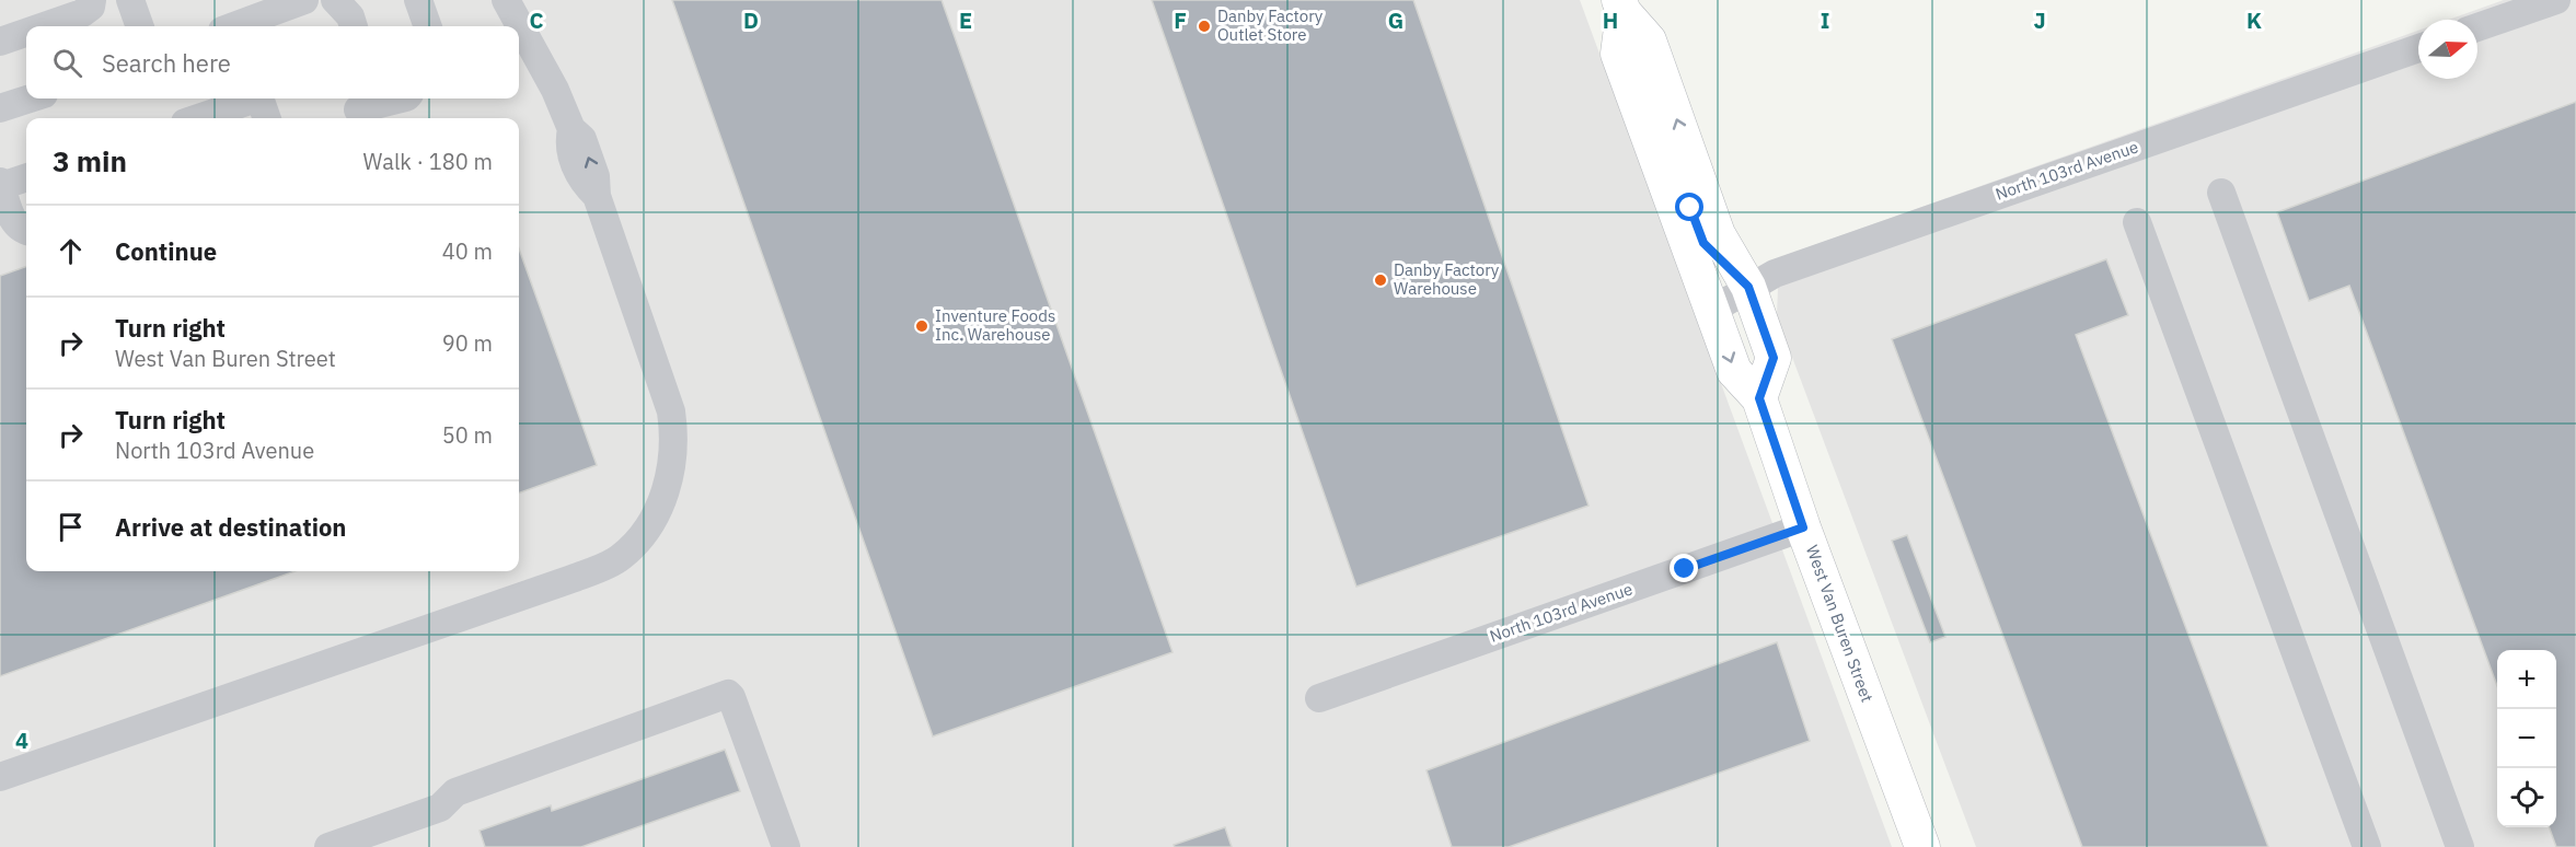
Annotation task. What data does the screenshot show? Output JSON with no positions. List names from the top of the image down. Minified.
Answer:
{"streets":{"main road":["West Van Buren Street"],"street":["North 103rd Avenue"]},"crossings":[["North 103rd Avenue","West Van Buren Street"]],"places":["Danby Factory Outlet Store","Danby Factory Warehouse","Inventure Foods Inc. Warehouse"],"north":"right","page":{"search":"Search here","heading":["3 min","Walk · 180 m"],"list":[["Continue","40 m"],["Turn right","West Van Buren Street","90 m"],["Turn right","North 103rd Avenue","50 m"],"Arrive at destination"],"map_buttons":["+","−"]},"grid":{"columns":["C","D","E","F","G","H","I","J","K"],"rows":["4"]}}
